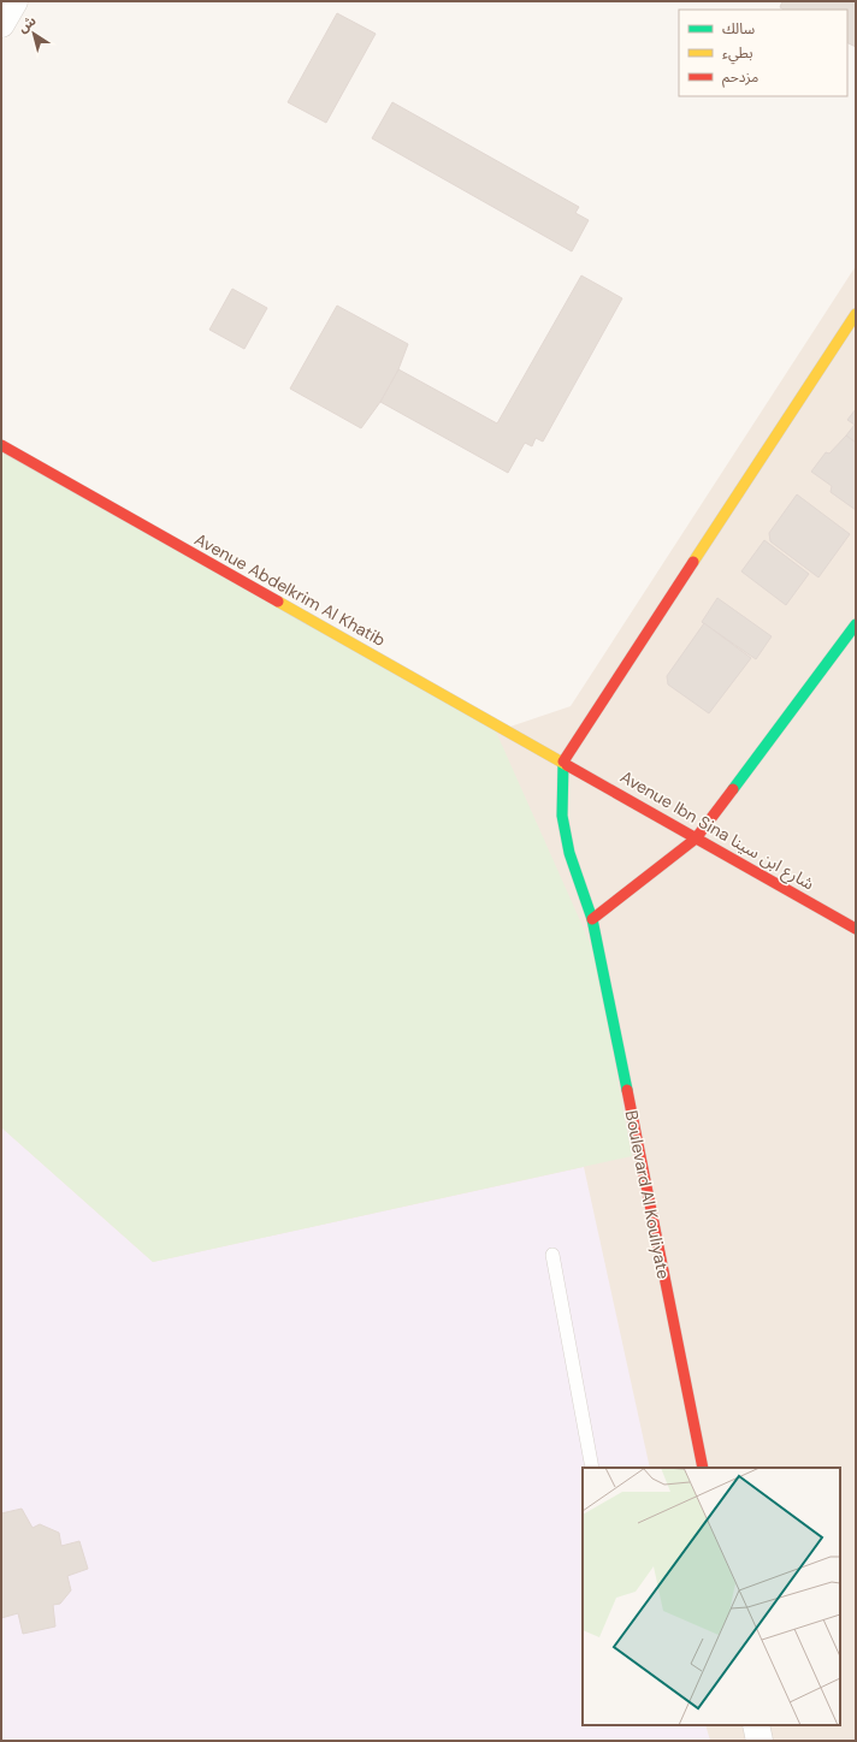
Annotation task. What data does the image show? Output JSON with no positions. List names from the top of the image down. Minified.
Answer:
{"streets":{"street":["Avenue Abdelkrim Al Khatib","Avenue Ibn Sina شارع ابن سينا","Boulevard Al Kouliyate"]},"crossings":[["Avenue Abdelkrim Al Khatib","Avenue Ibn Sina شارع ابن سينا"],["Avenue Abdelkrim Al Khatib","Boulevard Al Kouliyate"],["Avenue Ibn Sina شارع ابن سينا","Boulevard Al Kouliyate"]],"legend":["سالك","بطيء","مزدحم"],"north":"top left"}
